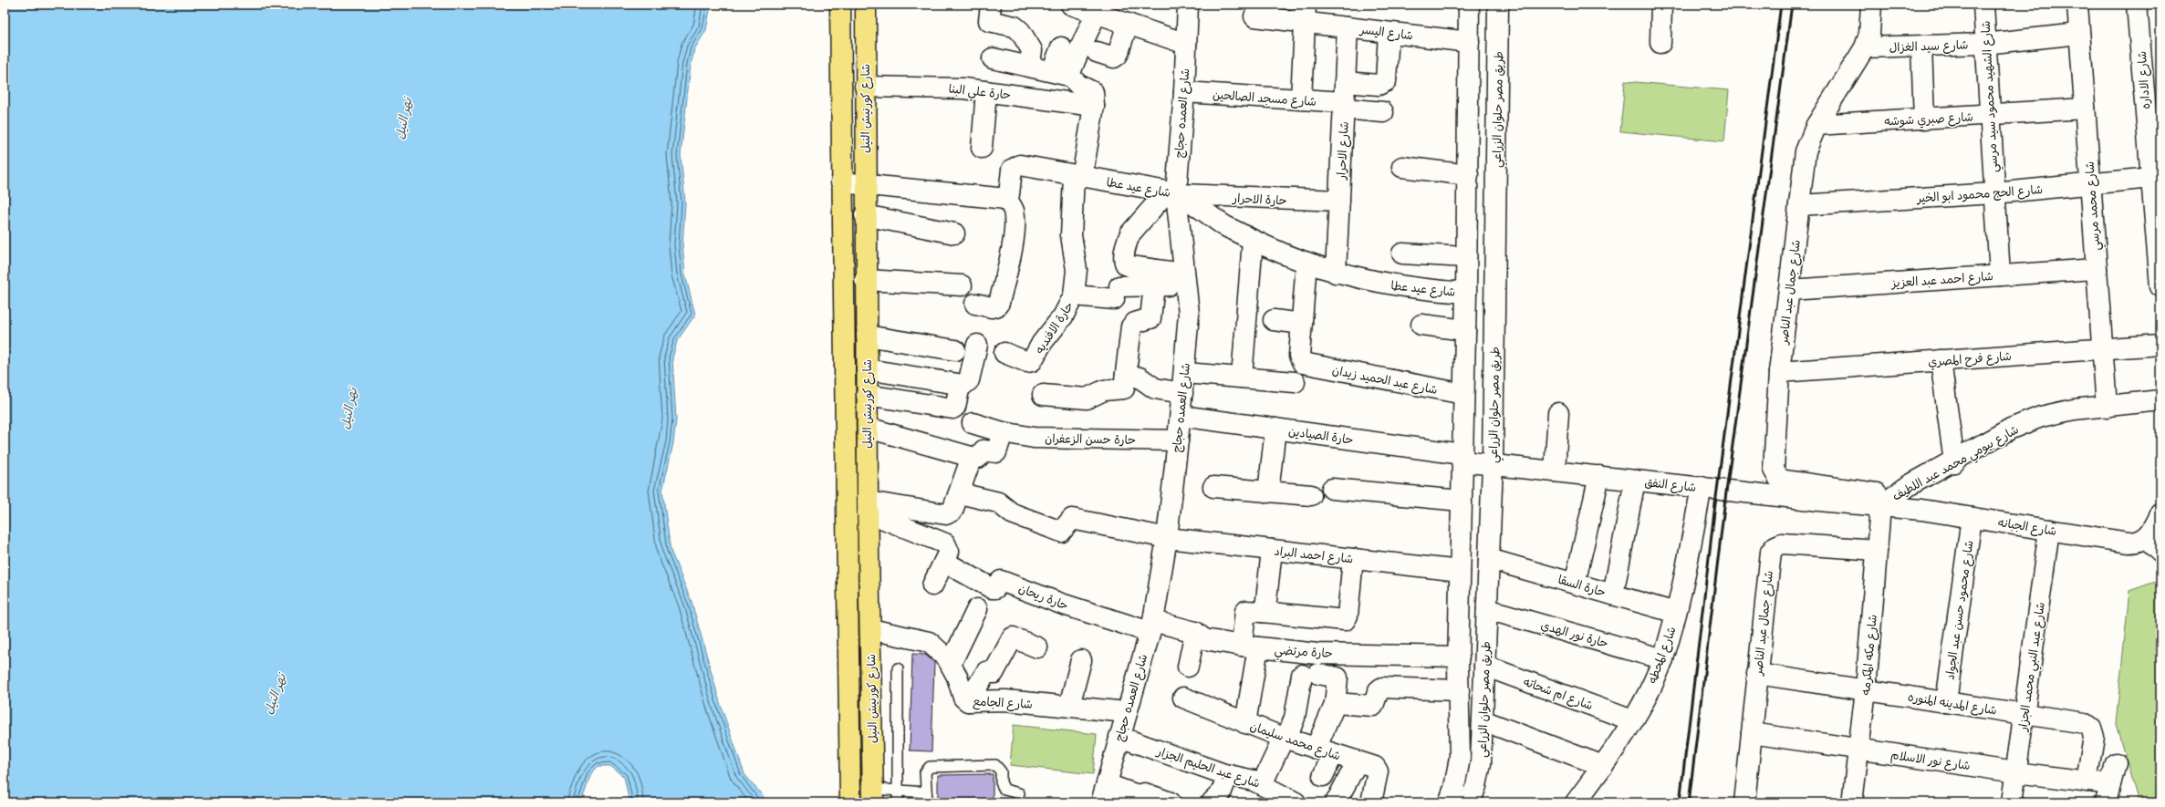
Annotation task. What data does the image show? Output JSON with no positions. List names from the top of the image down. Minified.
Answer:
{"streets":{"highway":["شارع كورنيش النيل"],"street":["شارع اليسر","شارع سيد الغزال","شارع الاداره","حارة علي البنا","شارع الشهيد محمود سيد مرسي","شارع مسجد الصالحين","طريق مصر حلوان الزراعي","شارع العمده حجاج","شارع صبري شوشه","شارع الاحرار","شارع عيد عطا","شارع الحج محمود ابو الخير","حارة الاحرار","شارع محمد مرسي","شارع احمد عبد العزيز","شارع جمال عبد الناصر","حارة الافنديه","شارع فرح المصري","شارع عبد الحميد زيدان","حارة الصيادين","حارة حسن الزعفران","شارع بيومي محمد عبد اللطيف","شارع النفق","شارع الجبانه","شارع احمد البراد","حارة السقا","حارة ريحان","شارع محمود حسن عبد الجواد","حارة نور الهدي","حارة مرتضي","شارع المحطه","شارع مكه المكرمه","شارع عبد النبي محمد الجزار","شارع ام شحاته","شارع الجامع","شارع المدينه المنوره","شارع محمد سليمان","شارع نور الاسلام","شارع عبد الحليم الجزار"]},"crossings":[["شارع اليسر","طريق مصر حلوان الزراعي"],["شارع اليسر","شارع الاحرار"],["شارع سيد الغزال","شارع الشهيد محمود سيد مرسي"],["شارع سيد الغزال","شارع محمد مرسي"],["شارع سيد الغزال","شارع جمال عبد الناصر"],["شارع الاداره","شارع الحج محمود ابو الخير"],["حارة علي البنا","شارع كورنيش النيل"],["حارة علي البنا","حارة الافنديه"],["شارع الشهيد محمود سيد مرسي","شارع صبري شوشه"],["شارع الشهيد محمود سيد مرسي","شارع الحج محمود ابو الخير"],["شارع الشهيد محمود سيد مرسي","شارع احمد عبد العزيز"],["شارع مسجد الصالحين","شارع العمده حجاج"],["شارع مسجد الصالحين","شارع الاحرار"],["شارع كورنيش النيل","شارع الجامع"],["طريق مصر حلوان الزراعي","شارع عيد عطا"],["طريق مصر حلوان الزراعي","شارع عبد الحميد زيدان"],["طريق مصر حلوان الزراعي","حارة الصيادين"],["طريق مصر حلوان الزراعي","شارع النفق"],["طريق مصر حلوان الزراعي","شارع احمد البراد"],["طريق مصر حلوان الزراعي","حارة السقا"],["طريق مصر حلوان الزراعي","حارة نور الهدي"],["طريق مصر حلوان الزراعي","حارة مرتضي"],["طريق مصر حلوان الزراعي","شارع ام شحاته"],["شارع العمده حجاج","شارع عيد عطا"],["شارع العمده حجاج","حارة الاحرار"],["شارع العمده حجاج","حارة الصيادين"],["شارع العمده حجاج","حارة حسن الزعفران"],["شارع العمده حجاج","شارع احمد البراد"],["شارع العمده حجاج","حارة ريحان"],["شارع العمده حجاج","حارة مرتضي"],["شارع العمده حجاج","شارع الجامع"],["شارع العمده حجاج","شارع عبد الحليم الجزار"],["شارع صبري شوشه","شارع محمد مرسي"],["شارع صبري شوشه","شارع جمال عبد الناصر"],["شارع الاحرار","شارع عيد عطا"],["شارع الاحرار","حارة الاحرار"],["شارع عيد عطا","حارة الاحرار"],["شارع عيد عطا","حارة الافنديه"],["شارع الحج محمود ابو الخير","شارع محمد مرسي"],["شارع الحج محمود ابو الخير","شارع جمال عبد الناصر"],["شارع محمد مرسي","شارع احمد عبد العزيز"],["شارع محمد مرسي","شارع فرح المصري"],["شارع محمد مرسي","شارع بيومي محمد عبد اللطيف"],["شارع احمد عبد العزيز","شارع جمال عبد الناصر"],["شارع جمال عبد الناصر","شارع فرح المصري"],["شارع جمال عبد الناصر","شارع بيومي محمد عبد اللطيف"],["شارع جمال عبد الناصر","شارع النفق"],["شارع جمال عبد الناصر","شارع الجبانه"],["شارع جمال عبد الناصر","شارع مكه المكرمه"],["شارع جمال عبد الناصر","شارع المدينه المنوره"],["شارع جمال عبد الناصر","شارع نور الاسلام"],["حارة الصيادين","شارع النفق"],["شارع بيومي محمد عبد اللطيف","شارع النفق"],["شارع بيومي محمد عبد اللطيف","شارع الجبانه"],["شارع بيومي محمد عبد اللطيف","شارع مكه المكرمه"],["شارع النفق","شارع الجبانه"],["شارع النفق","شارع المحطه"],["شارع النفق","شارع مكه المكرمه"],["شارع الجبانه","شارع محمود حسن عبد الجواد"],["شارع الجبانه","شارع مكه المكرمه"],["شارع الجبانه","شارع عبد النبي محمد الجزار"],["حارة السقا","شارع المحطه"],["حارة ريحان","حارة مرتضي"],["شارع محمود حسن عبد الجواد","شارع المدينه المنوره"],["حارة نور الهدي","شارع المحطه"],["شارع المحطه","شارع ام شحاته"],["شارع مكه المكرمه","شارع المدينه المنوره"],["شارع مكه المكرمه","شارع نور الاسلام"],["شارع عبد النبي محمد الجزار","شارع المدينه المنوره"],["شارع عبد النبي محمد الجزار","شارع نور الاسلام"],["شارع المدينه المنوره","شارع نور الاسلام"]],"water":["نهر النيل"]}
